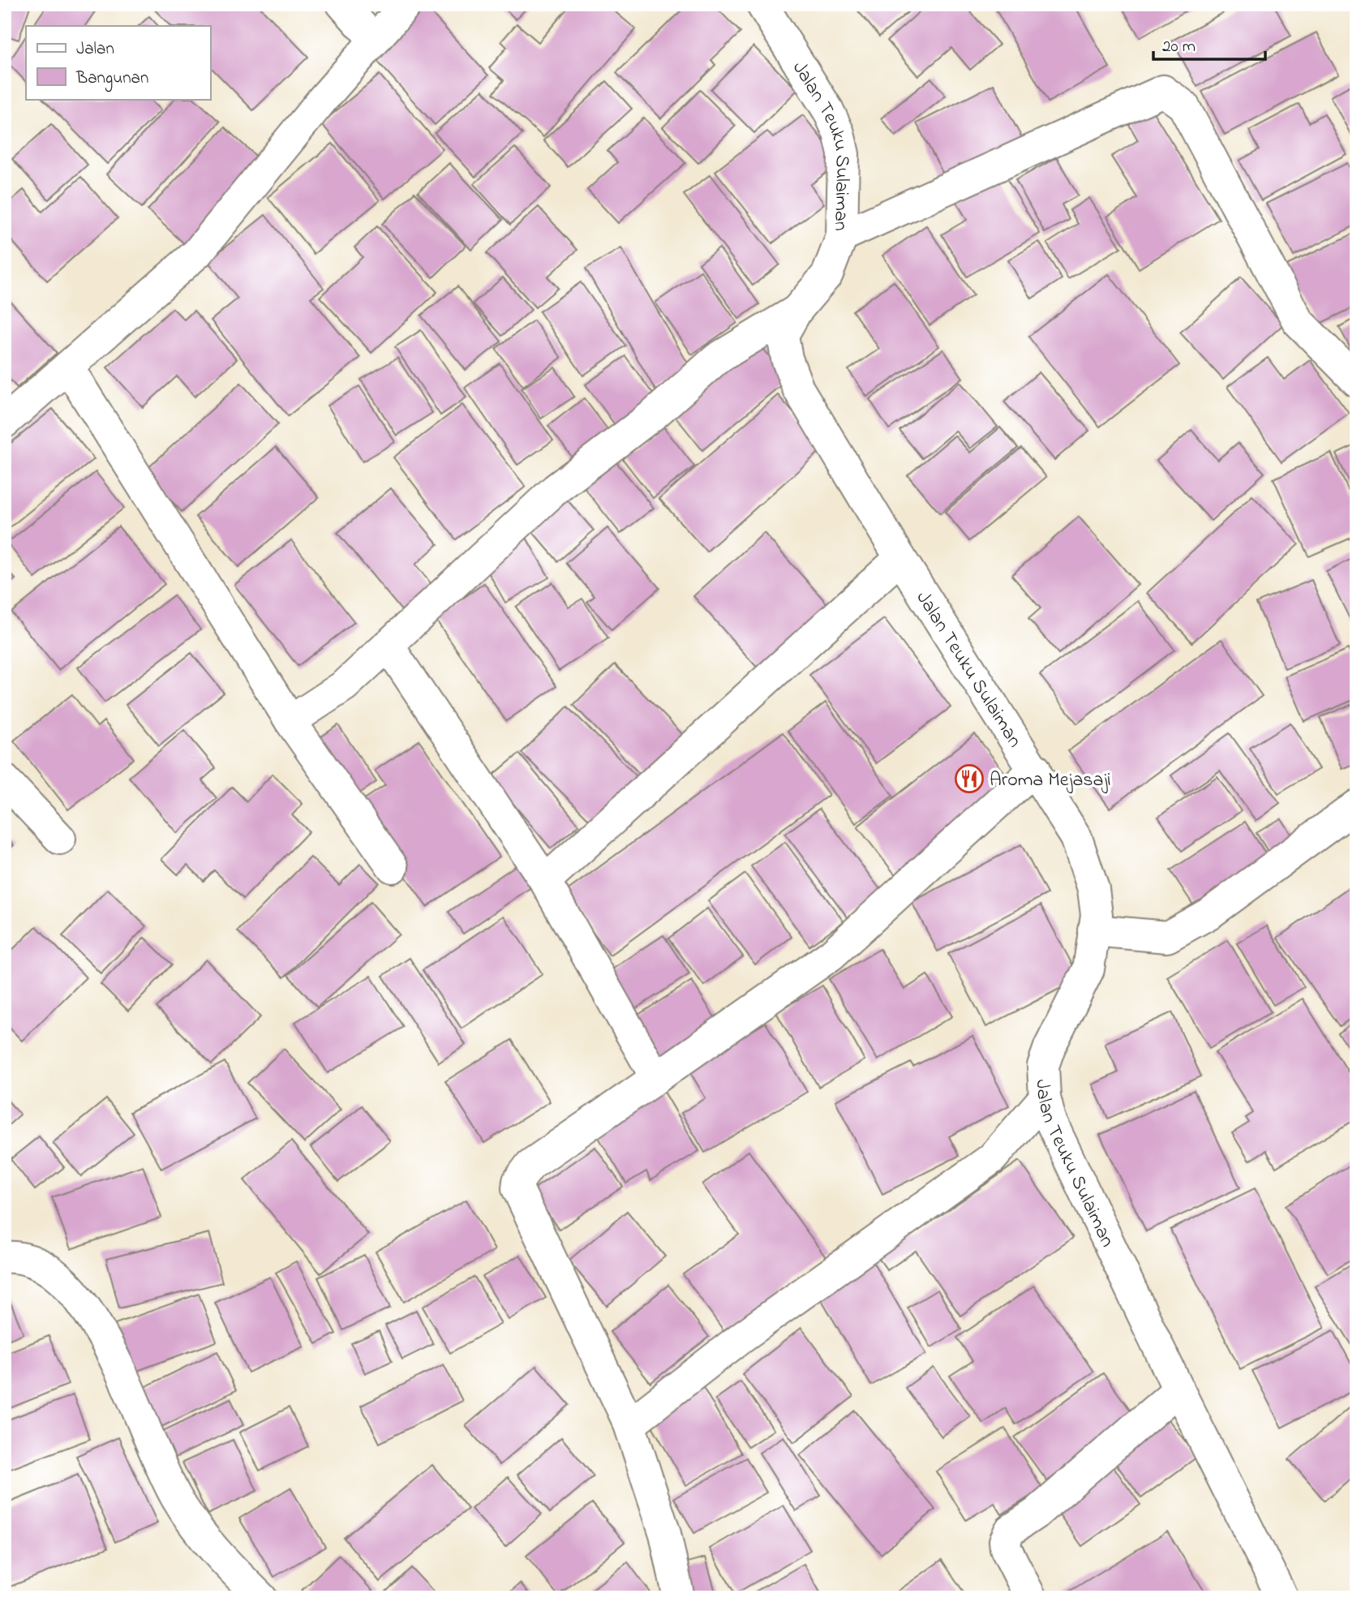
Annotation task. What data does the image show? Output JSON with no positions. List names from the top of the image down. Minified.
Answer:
{"streets":{"street":["Jalan Teuku Sulaiman"]},"places":{"restaurant":["Aroma Mejasaji"]},"legend":["Jalan","Bangunan"],"scale_bar":"20 m"}
